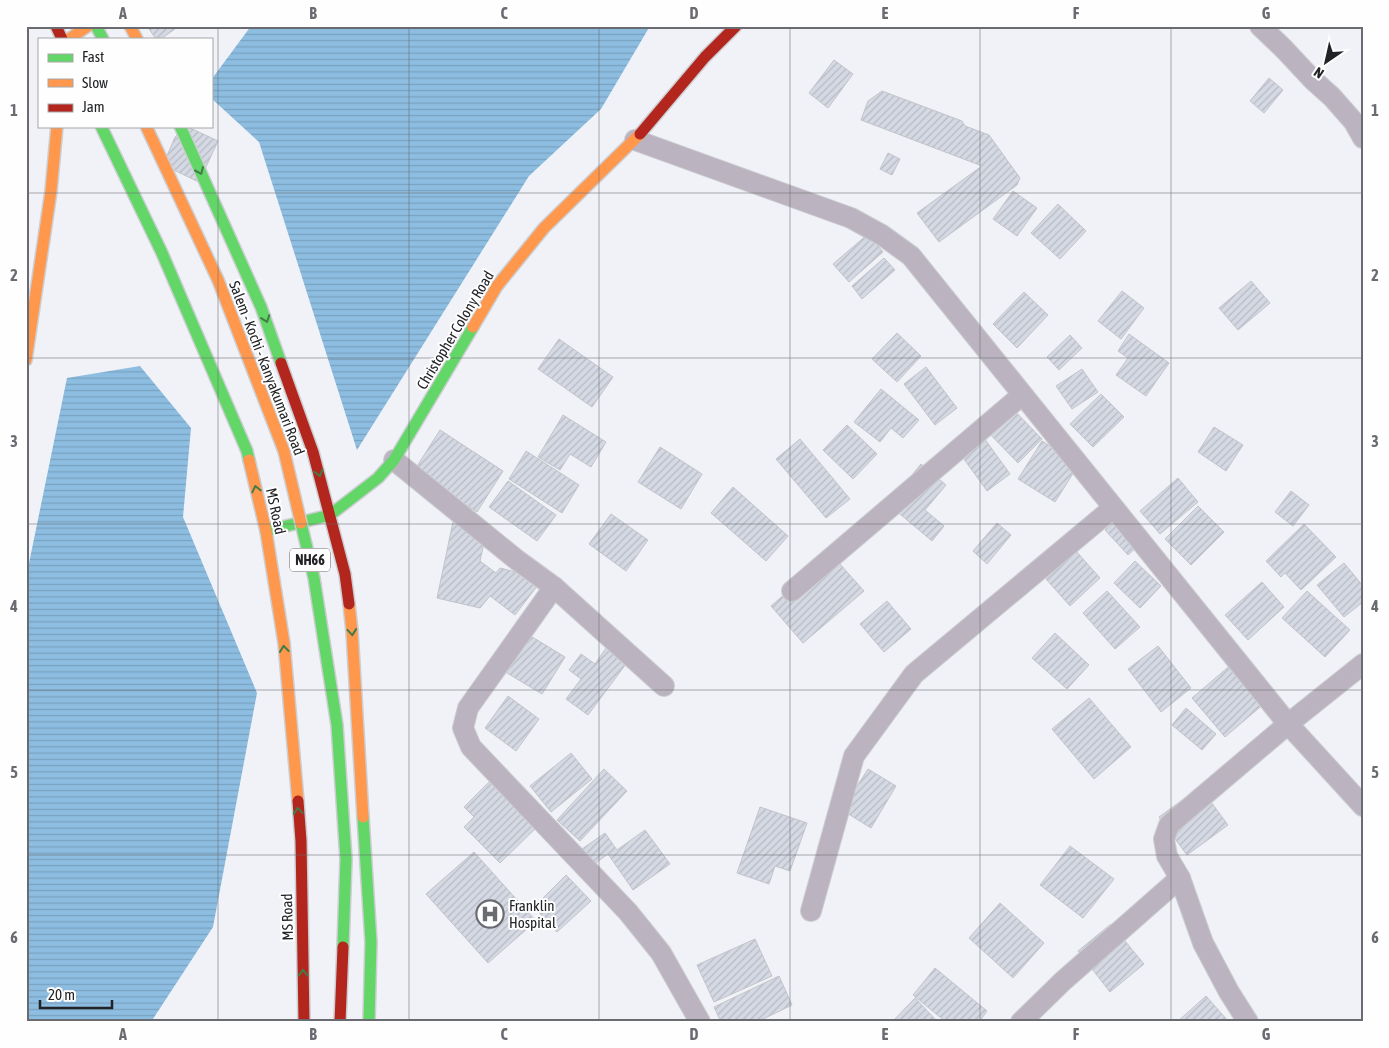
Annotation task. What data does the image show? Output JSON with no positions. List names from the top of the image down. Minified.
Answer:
{"streets":{"main road":["Christopher Colony Road","Salem - Kochi - Kanyakumari Road","MS Road","NH66"]},"crossings":[["Christopher Colony Road","MS Road"]],"places":{"hospital":["Franklin Hospital"]},"legend":["Fast","Slow","Jam"],"scale_bar":"20 m","north":"bottom left","grid":{"columns":["A","B","C","D","E","F","G"],"rows":["1","2","3","4","5","6"]}}
